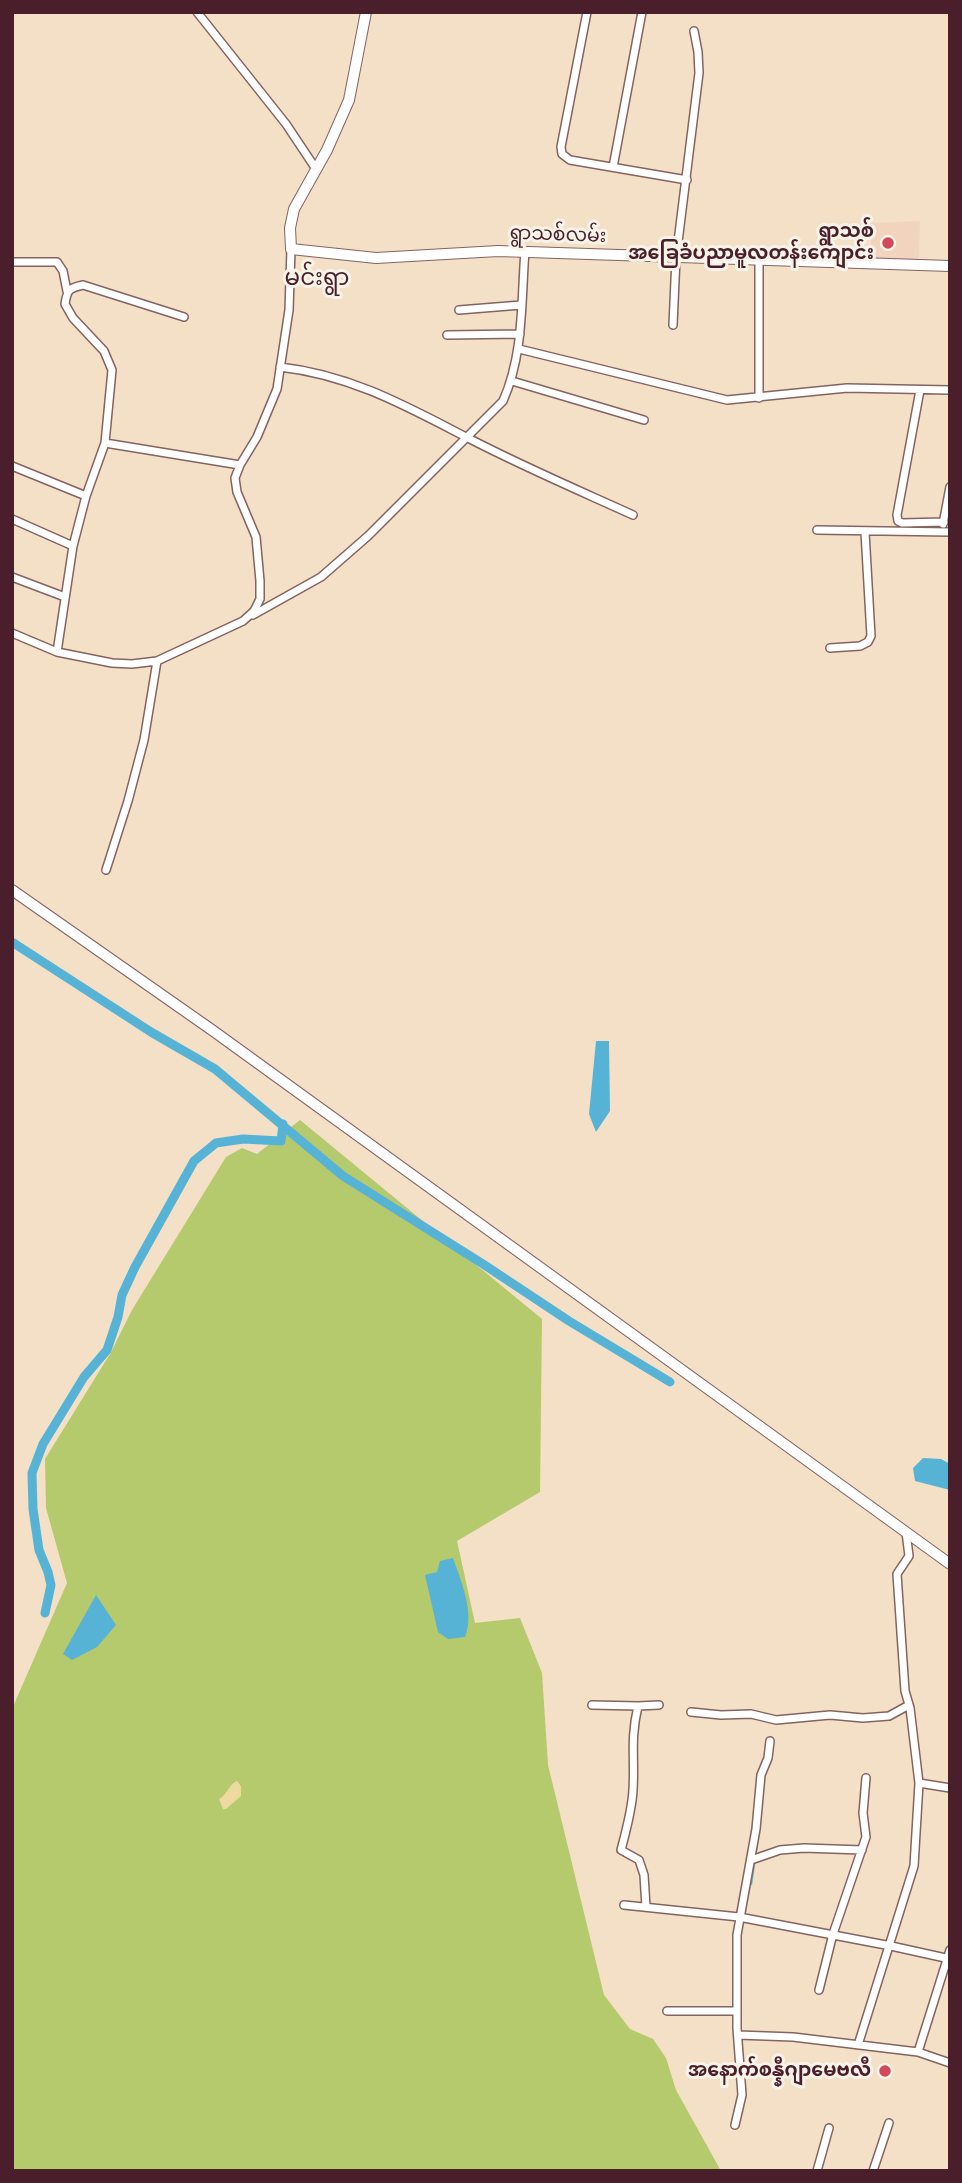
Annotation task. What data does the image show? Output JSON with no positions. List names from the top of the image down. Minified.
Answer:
{"streets":{"main road":["ရွာသစ်လမ်း"]},"districts":["မင်းရွာ"],"places":["ရွာသစ် အခြေခံပညာမူလတန်းကျောင်း","အနောက်စန္နီဂျာမေဗလီ"]}
